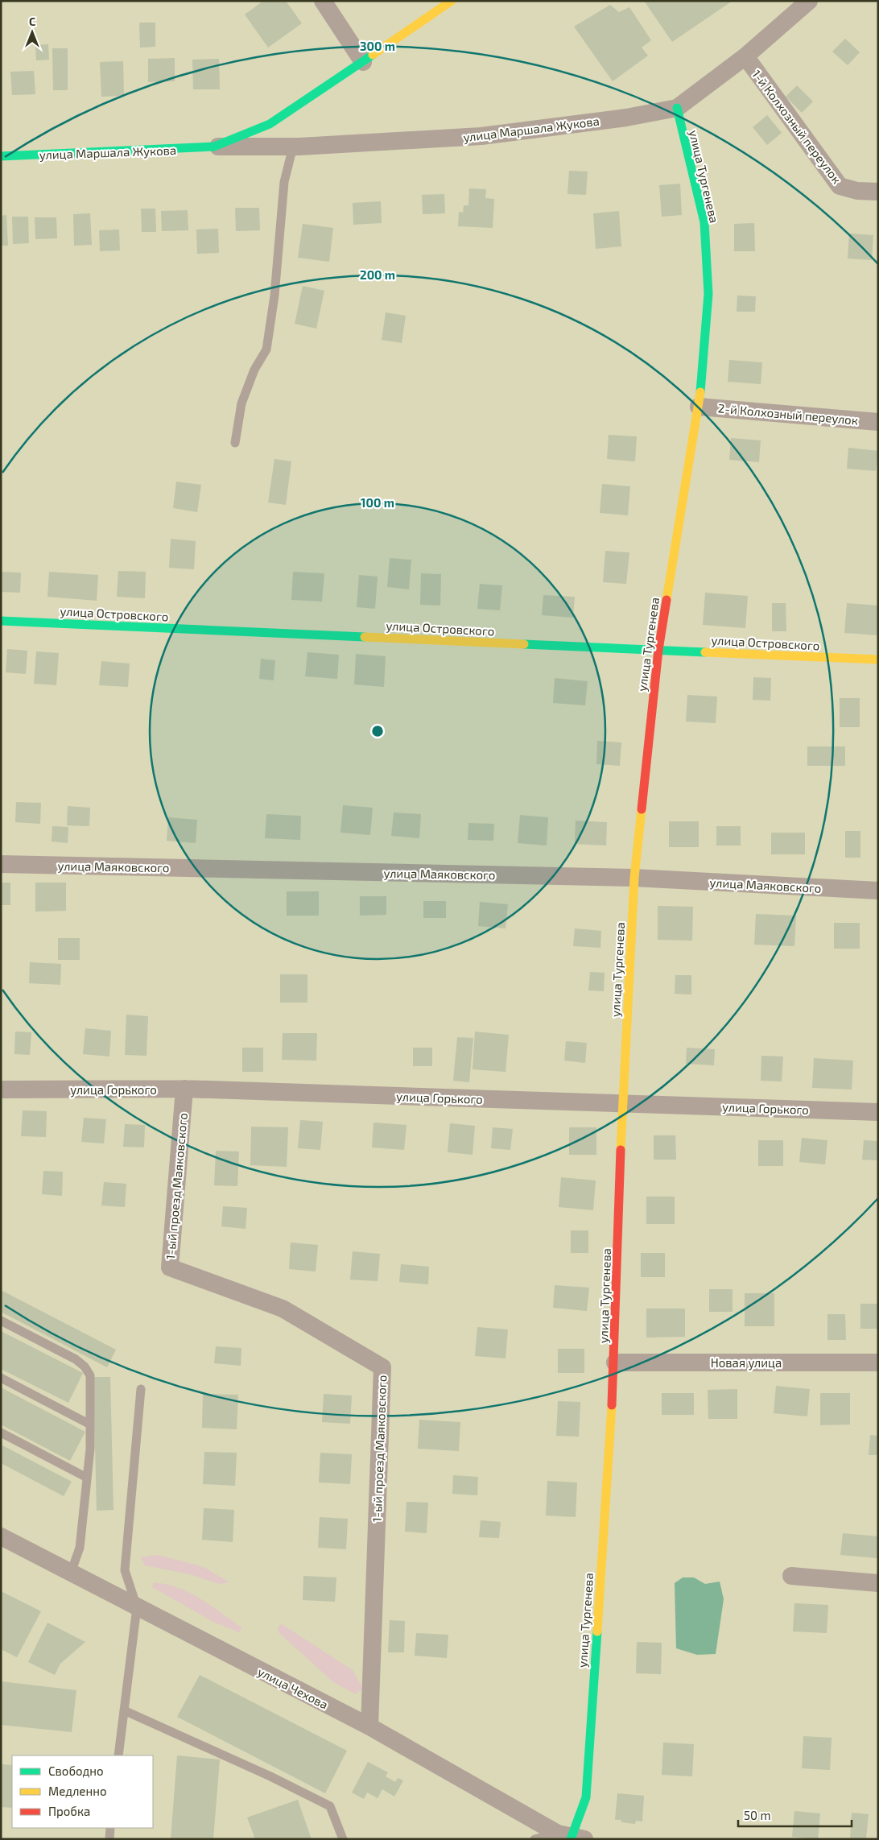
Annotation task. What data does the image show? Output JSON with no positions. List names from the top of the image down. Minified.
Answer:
{"streets":{"street":["1-й Колхозный переулок","улица Маршала Жукова","улица Тургенева","2-й Колхозный переулок","улица Островского","улица Маяковского","улица Горького","1-ый проезд Маяковского","Новая улица","улица Чехова"]},"crossings":[["1-й Колхозный переулок","улица Маршала Жукова"],["улица Маршала Жукова","улица Тургенева"],["улица Тургенева","2-й Колхозный переулок"],["улица Тургенева","улица Островского"],["улица Тургенева","улица Маяковского"],["улица Тургенева","улица Горького"],["улица Тургенева","Новая улица"],["улица Тургенева","улица Чехова"],["улица Горького","1-ый проезд Маяковского"],["1-ый проезд Маяковского","улица Чехова"]],"legend":["Свободно","Медленно","Пробка"],"scale_bar":"50 m","north":"top","rings":["300 m","200 m","100 m"]}
